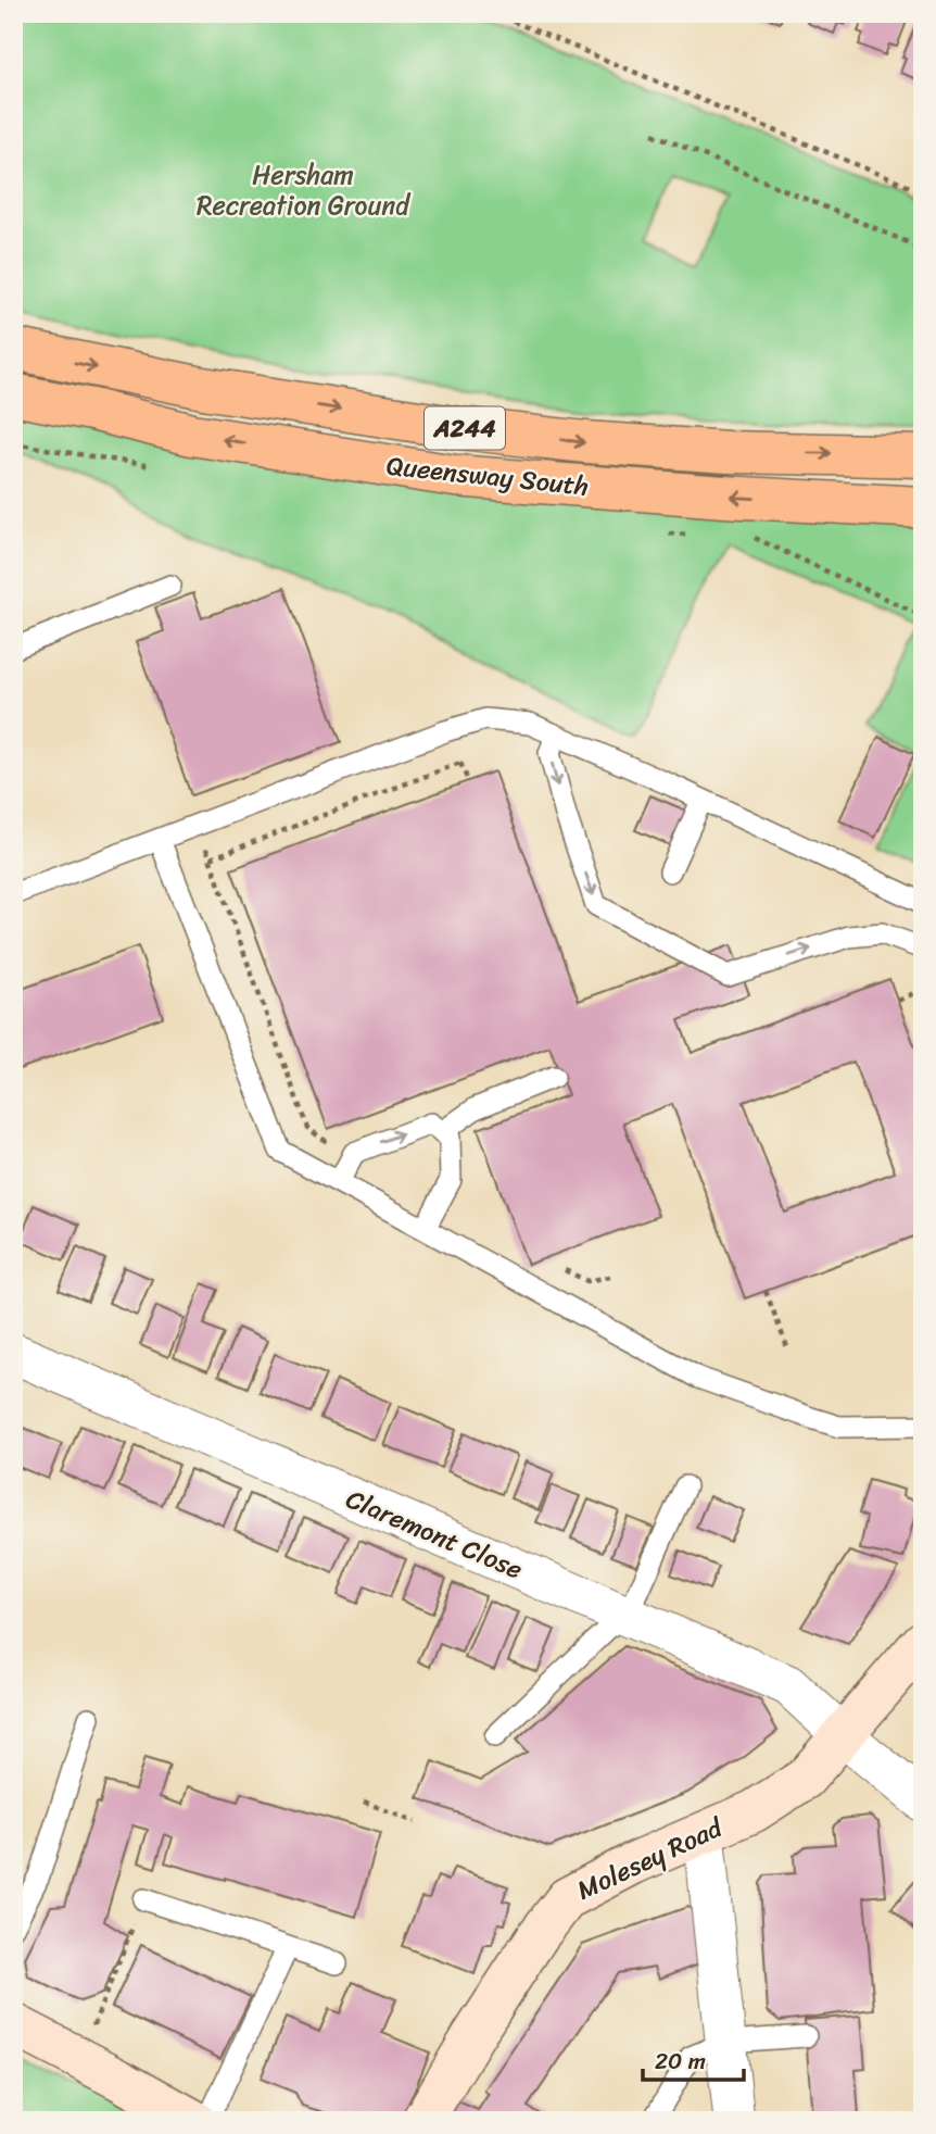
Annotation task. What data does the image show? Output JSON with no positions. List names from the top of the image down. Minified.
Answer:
{"streets":{"main road":["A244","Queensway South"],"street":["Claremont Close","Molesey Road"]},"crossings":[["Claremont Close","Molesey Road"]],"parks":["Hersham Recreation Ground"],"scale_bar":"20 m"}
